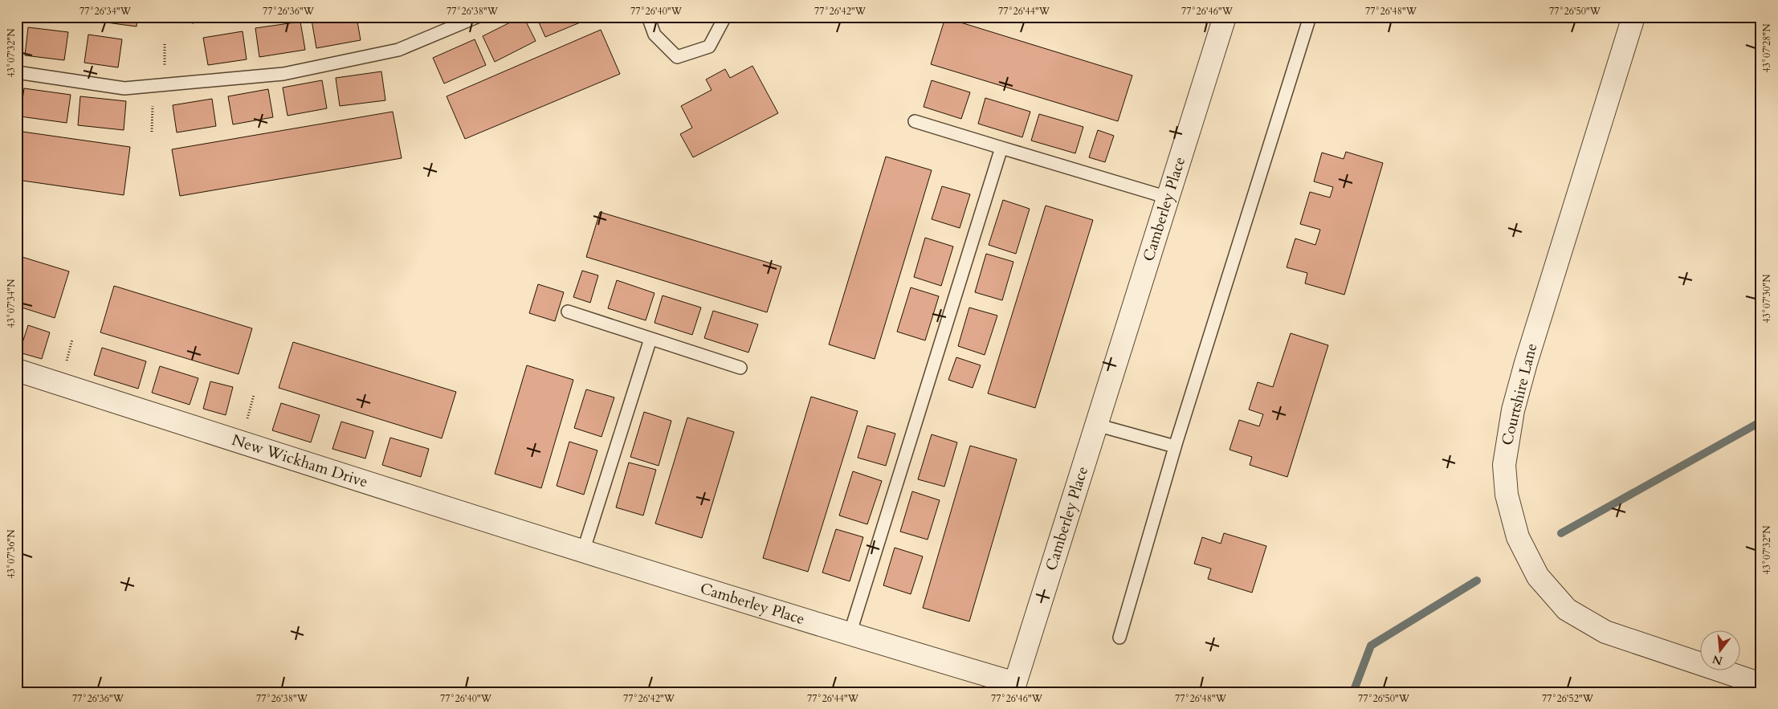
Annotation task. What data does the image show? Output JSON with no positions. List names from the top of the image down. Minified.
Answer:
{"streets":{"street":["Camberley Place","Courtshire Lane","New Wickham Drive"]},"crossings":[["Camberley Place","New Wickham Drive"]],"north":"bottom","coordinates":["77°26'34\"W","77°26'36\"W","77°26'38\"W","77°26'40\"W","77°26'42\"W","77°26'44\"W","77°26'46\"W","77°26'48\"W","77°26'50\"W","43°07'28\"N","43°07'32\"N","43°07'30\"N","43°07'34\"N","43°07'36\"N","77°26'52\"W"]}
